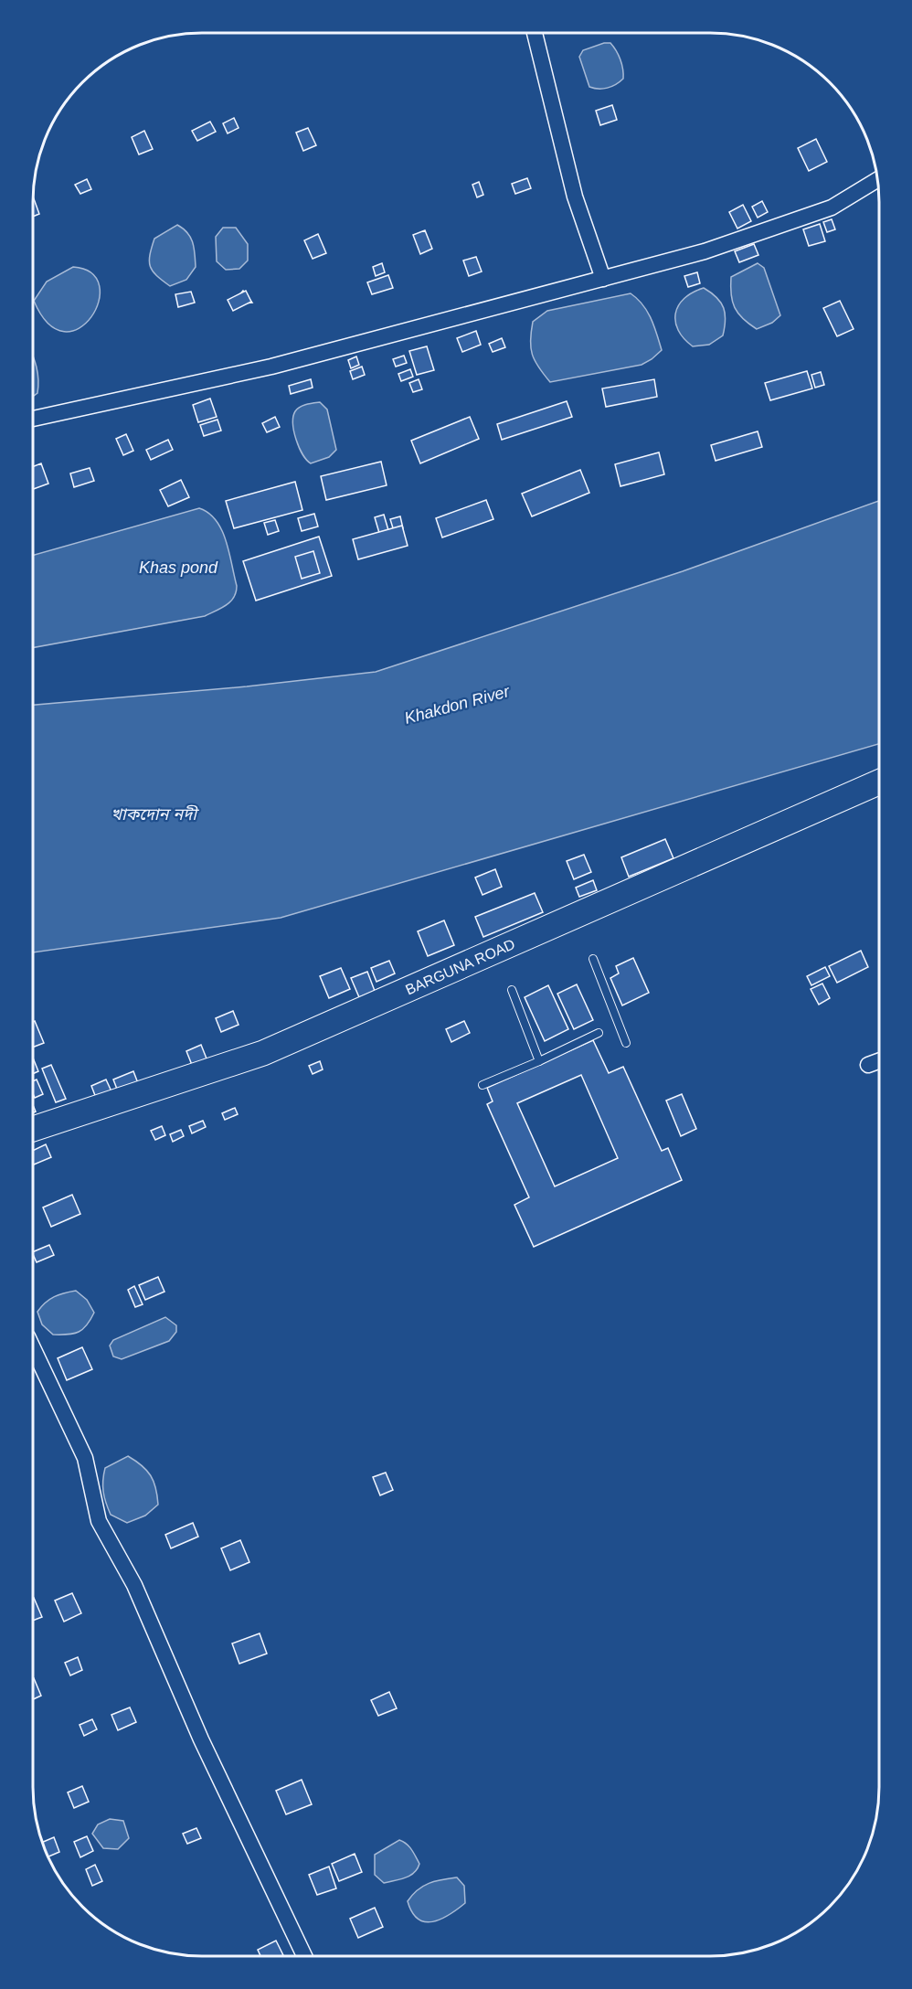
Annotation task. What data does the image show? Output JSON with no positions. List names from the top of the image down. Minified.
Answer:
{"streets":{"main road":["BARGUNA ROAD"]},"water":["Khas pond","Khakdon River","খাকদোন নদী"]}
